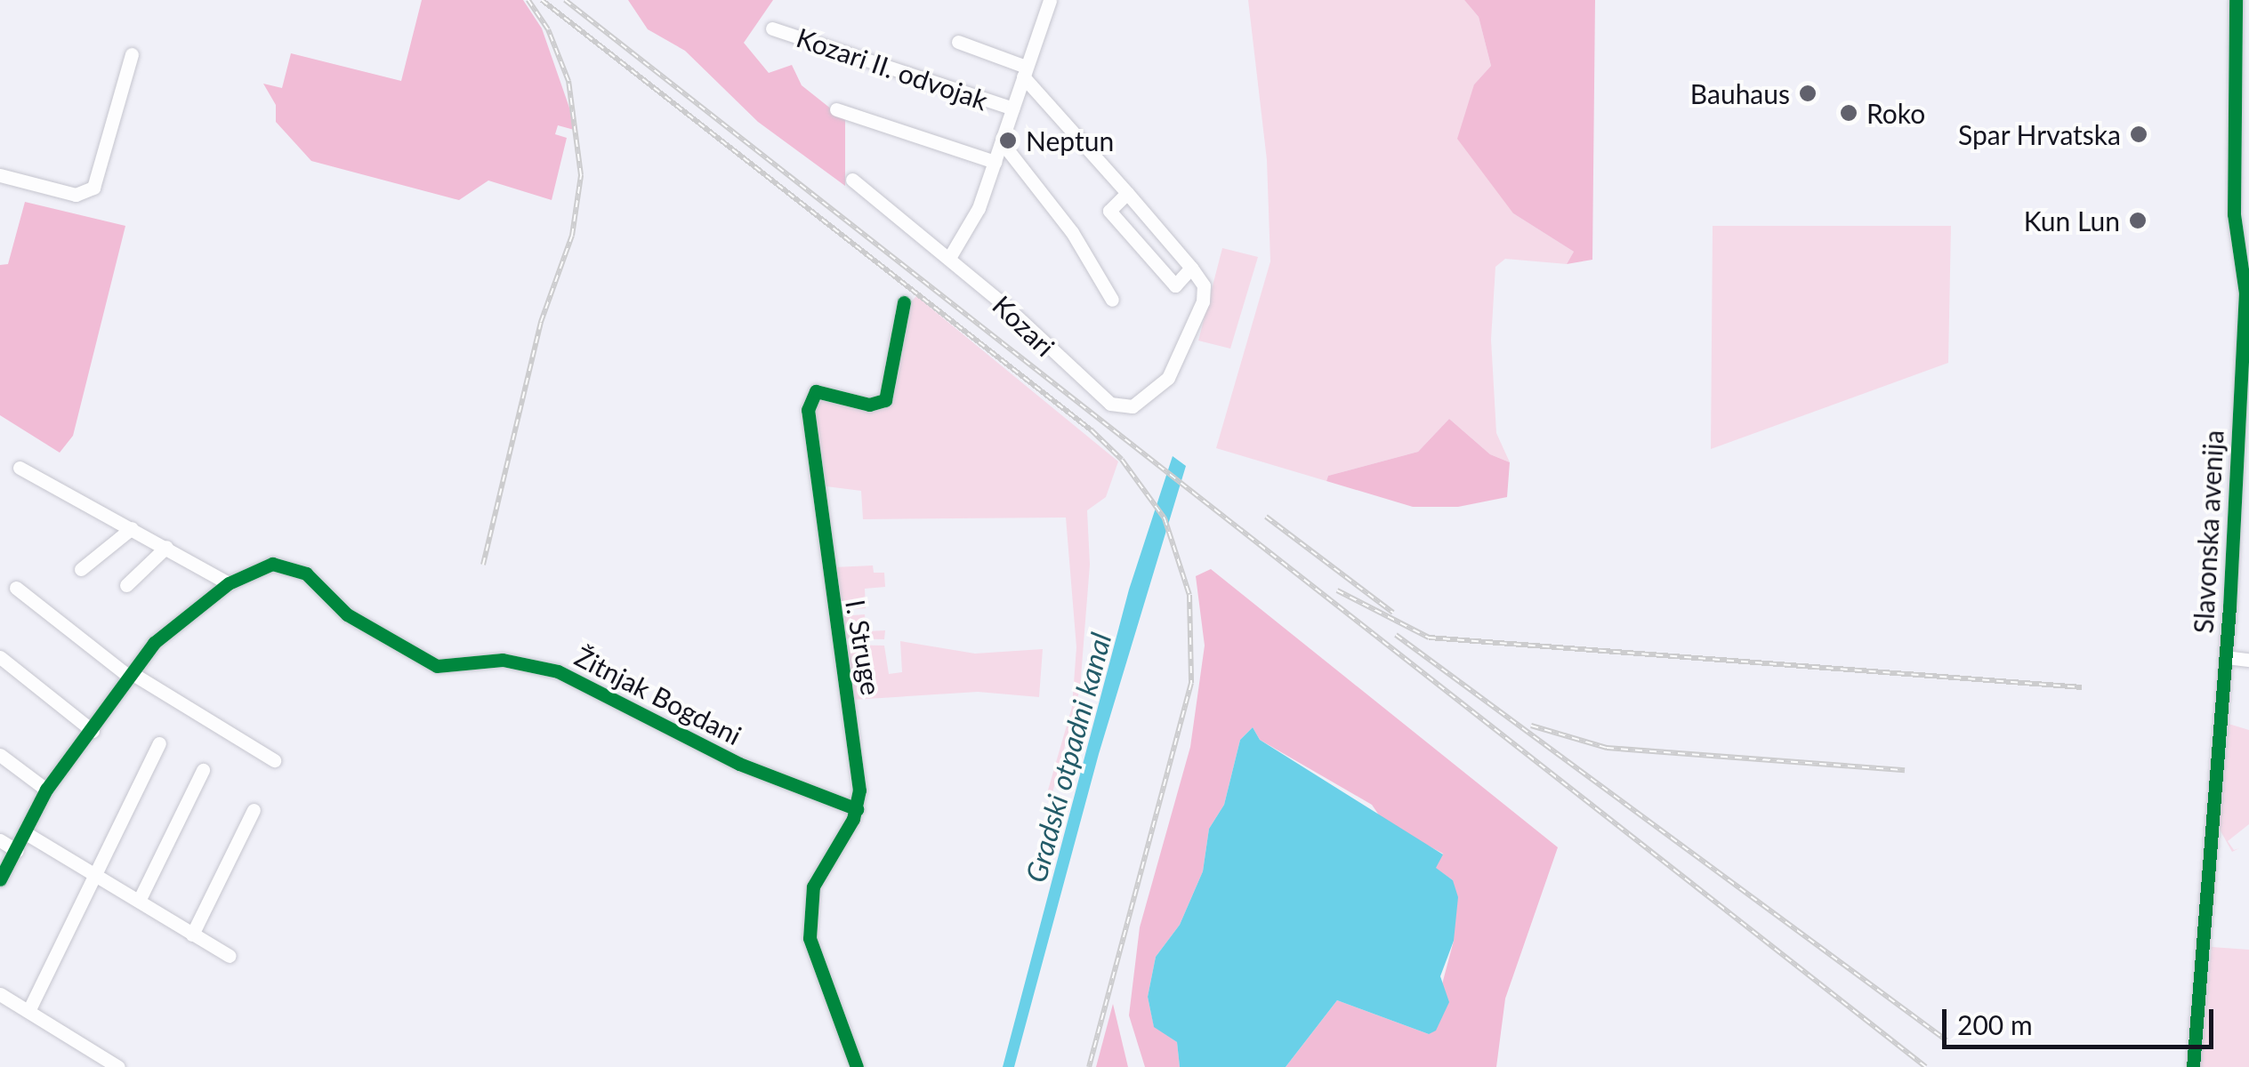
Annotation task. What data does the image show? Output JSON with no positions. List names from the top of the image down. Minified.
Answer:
{"streets":{"street":["Kozari II. odvojak","Kozari","Slavonska avenija","I. Struge","Žitnjak Bogdani"]},"crossings":[["I. Struge","Žitnjak Bogdani"]],"water":["Gradski otpadni kanal"],"places":["Bauhaus","Roko","Spar Hrvatska","Neptun","Kun Lun"],"scale_bar":"200 m"}
